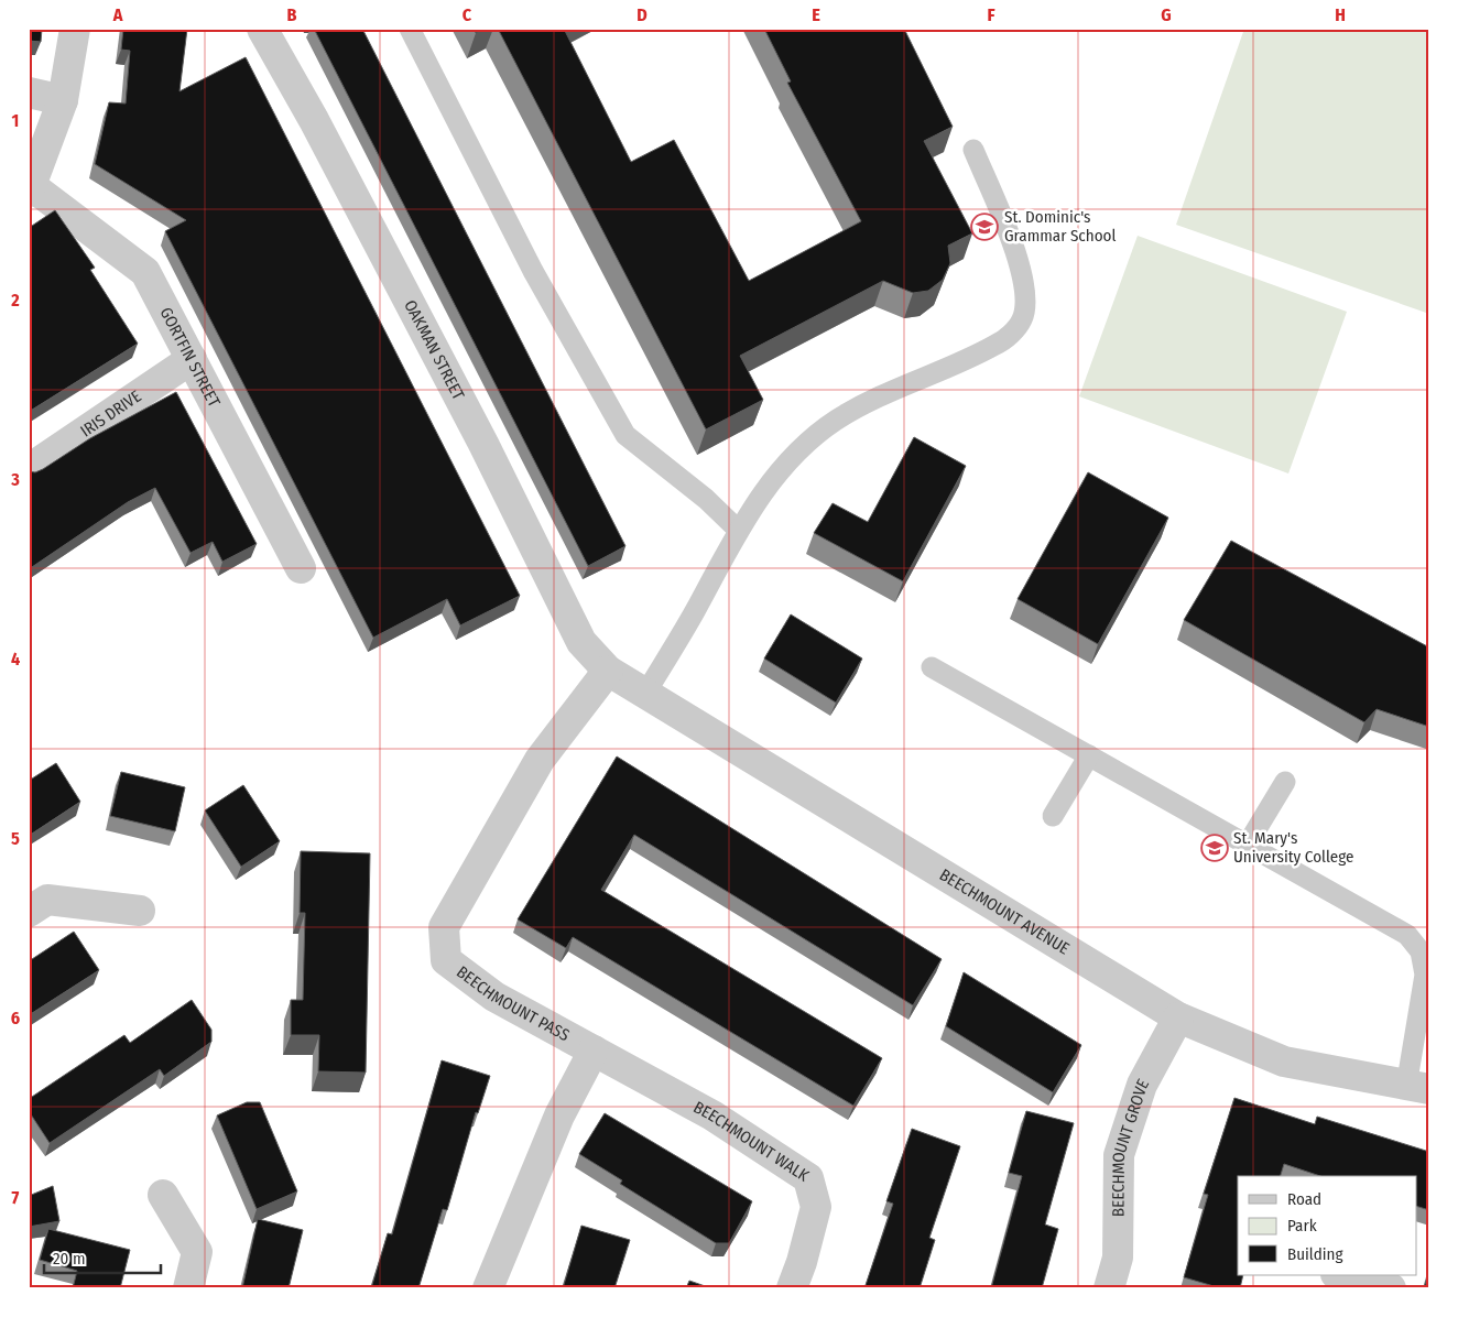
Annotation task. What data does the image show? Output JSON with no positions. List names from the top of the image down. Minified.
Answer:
{"streets":{"street":["OAKMAN STREET","GORTFIN STREET","IRIS DRIVE","BEECHMOUNT AVENUE","BEECHMOUNT PASS","BEECHMOUNT WALK","BEECHMOUNT GROVE"]},"crossings":[["OAKMAN STREET","BEECHMOUNT AVENUE"],["OAKMAN STREET","BEECHMOUNT PASS"],["GORTFIN STREET","IRIS DRIVE"],["BEECHMOUNT AVENUE","BEECHMOUNT PASS"],["BEECHMOUNT AVENUE","BEECHMOUNT GROVE"],["BEECHMOUNT PASS","BEECHMOUNT WALK"]],"places":{"school or university":["St. Dominic's Grammar School","St. Mary's University College"]},"legend":["Road","Park","Building"],"scale_bar":"20 m","grid":{"columns":["A","B","C","D","E","F","G","H"],"rows":["1","2","3","4","5","6","7"]}}
